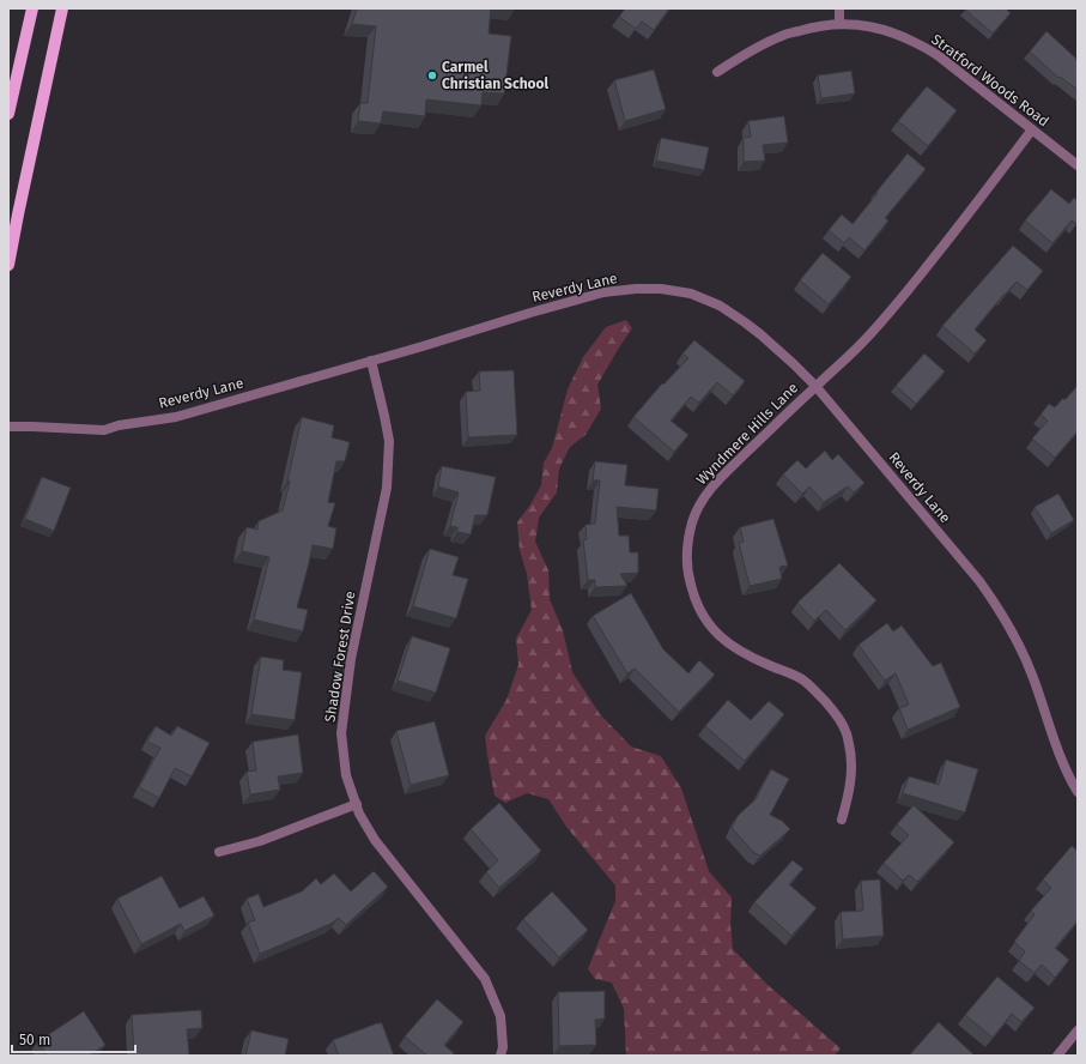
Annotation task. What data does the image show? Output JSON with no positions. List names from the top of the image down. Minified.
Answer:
{"streets":{"street":["Stratford Woods Road","Reverdy Lane","Wyndmere Hills Lane","Shadow Forest Drive"]},"crossings":[["Stratford Woods Road","Wyndmere Hills Lane"],["Reverdy Lane","Wyndmere Hills Lane"],["Reverdy Lane","Shadow Forest Drive"]],"places":["Carmel Christian School"],"scale_bar":"50 m"}
